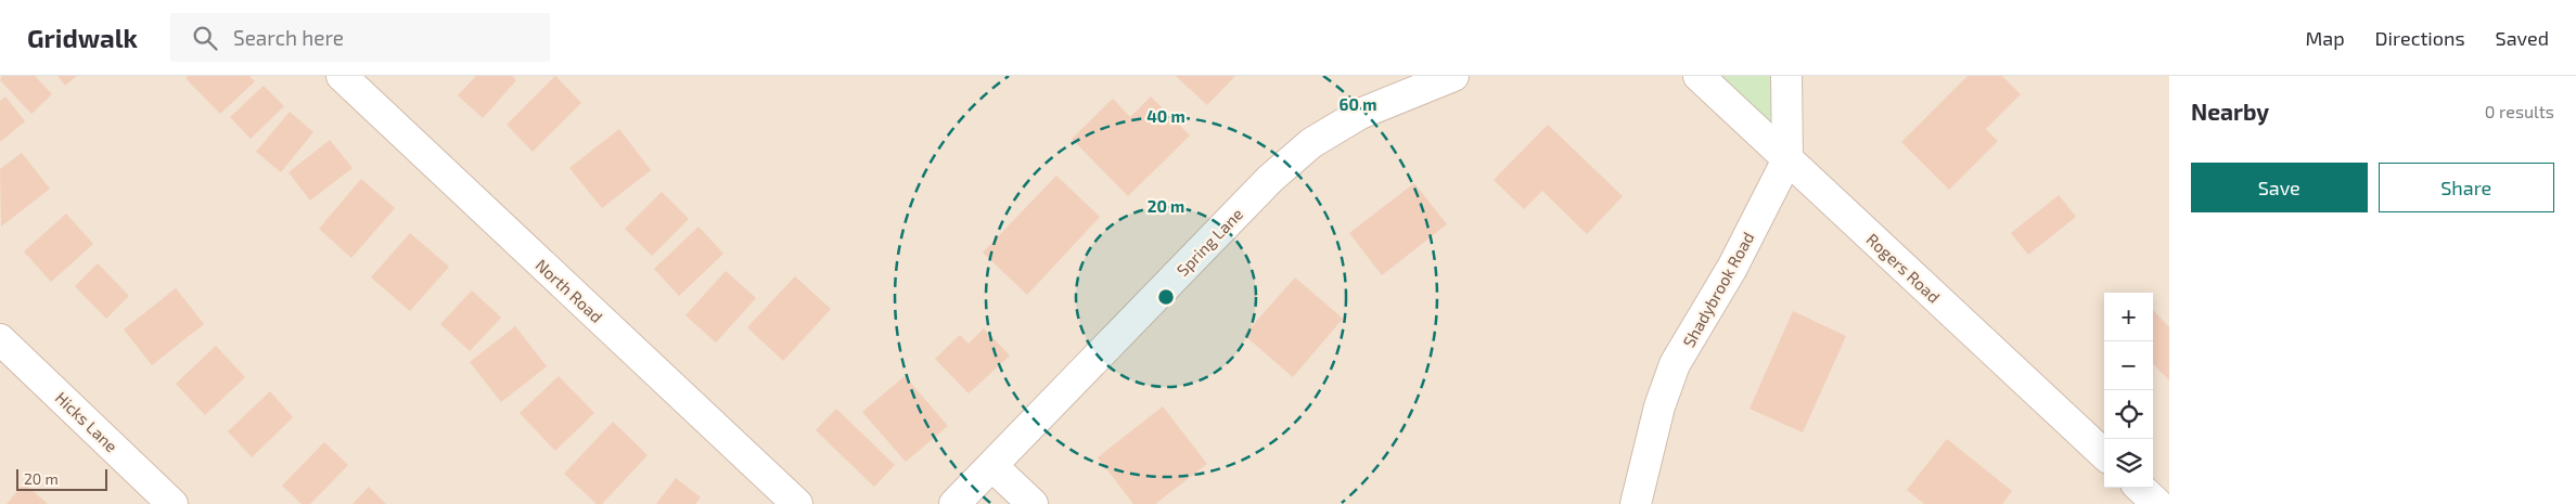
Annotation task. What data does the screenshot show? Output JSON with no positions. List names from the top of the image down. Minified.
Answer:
{"streets":{"street":["Spring Lane","Rogers Road","Shadybrook Road","North Road","Hicks Lane"]},"crossings":[["Rogers Road","Shadybrook Road"]],"scale_bar":"20 m","page":{"header":"Gridwalk","search":"Search here","nav":["Map","Directions","Saved"],"heading":["Nearby","0 results"],"buttons":["Save","Share"],"map_buttons":["+","−"],"scale":"20 m"},"rings":["60 m","40 m","20 m"]}
